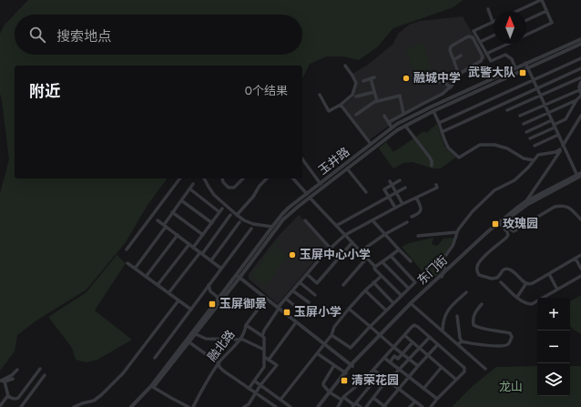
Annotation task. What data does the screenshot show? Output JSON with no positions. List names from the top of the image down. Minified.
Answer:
{"streets":{"street":["玉井路","东门街","融北路"]},"parks":["龙山"],"places":{"transit":["武警大队","玫瑰园","玉屏御景","玉屏小学","清荣花园"],"other":["融城中学","玉屏中心小学"]},"north":"top","page":{"search":"搜索地点","heading":["附近","0个结果"],"map_buttons":["+","−"]}}
